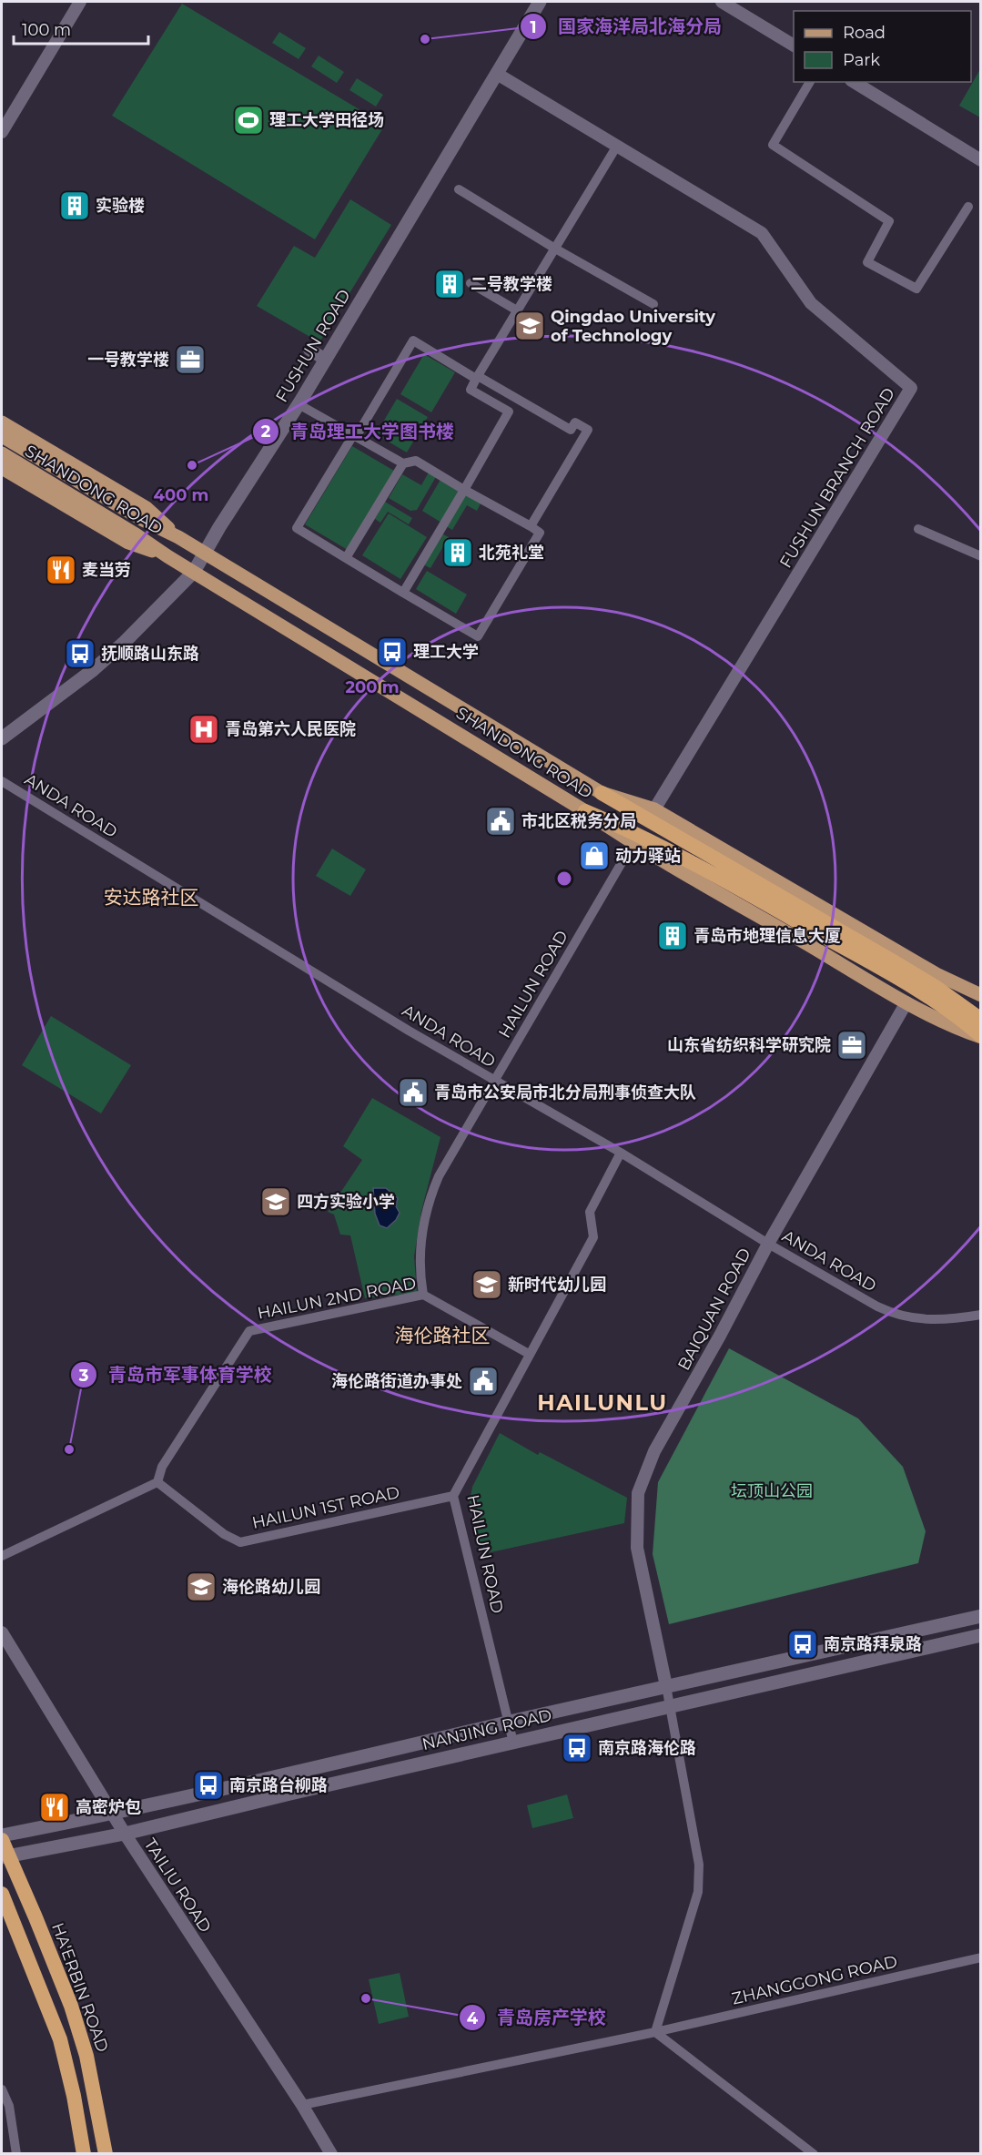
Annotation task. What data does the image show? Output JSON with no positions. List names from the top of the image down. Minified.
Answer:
{"streets":{"highway":["HA'ERBIN ROAD"],"main road":["FUSHUN ROAD","SHANDONG ROAD","NANJING ROAD"],"street":["FUSHUN BRANCH ROAD","ANDA ROAD","HAILUN ROAD","HAILUN 2ND ROAD","BAIQUAN ROAD","HAILUN 1ST ROAD","TAILIU ROAD","ZHANGGONG ROAD"]},"crossings":[["FUSHUN ROAD","FUSHUN BRANCH ROAD"],["FUSHUN ROAD","SHANDONG ROAD"],["FUSHUN BRANCH ROAD","SHANDONG ROAD"],["SHANDONG ROAD","HAILUN ROAD"],["SHANDONG ROAD","BAIQUAN ROAD"],["ANDA ROAD","HAILUN ROAD"],["ANDA ROAD","BAIQUAN ROAD"],["HAILUN ROAD","HAILUN 2ND ROAD"],["HAILUN ROAD","HAILUN 1ST ROAD"],["HAILUN ROAD","NANJING ROAD"],["HAILUN 2ND ROAD","HAILUN 1ST ROAD"],["BAIQUAN ROAD","NANJING ROAD"],["NANJING ROAD","TAILIU ROAD"],["NANJING ROAD","HA'ERBIN ROAD"],["TAILIU ROAD","ZHANGGONG ROAD"]],"districts":["安达路社区","海伦路社区","HAILUNLU"],"parks":["坛顶山公园"],"places":{"other":["国家海洋局北海分局","青岛理工大学图书楼","青岛市军事体育学校","青岛房产学校"],"sports":["理工大学田径场"],"building":["实验楼","二号教学楼","北苑礼堂","青岛市地理信息大厦"],"school or university":["Qingdao University of Technology","四方实验小学","新时代幼儿园","海伦路幼儿园"],"office":["一号教学楼","山东省纺织科学研究院"],"restaurant":["麦当劳","高密炉包"],"bus stop":["理工大学","抚顺路山东路","南京路拜泉路","南京路海伦路","南京路台柳路"],"hospital":["青岛第六人民医院"],"public building":["市北区税务分局","青岛市公安局市北分局刑事侦查大队","海伦路街道办事处"],"shop":["动力驿站"]},"legend":["Road","Park"],"scale_bar":"100 m","rings":["400 m","200 m"]}
